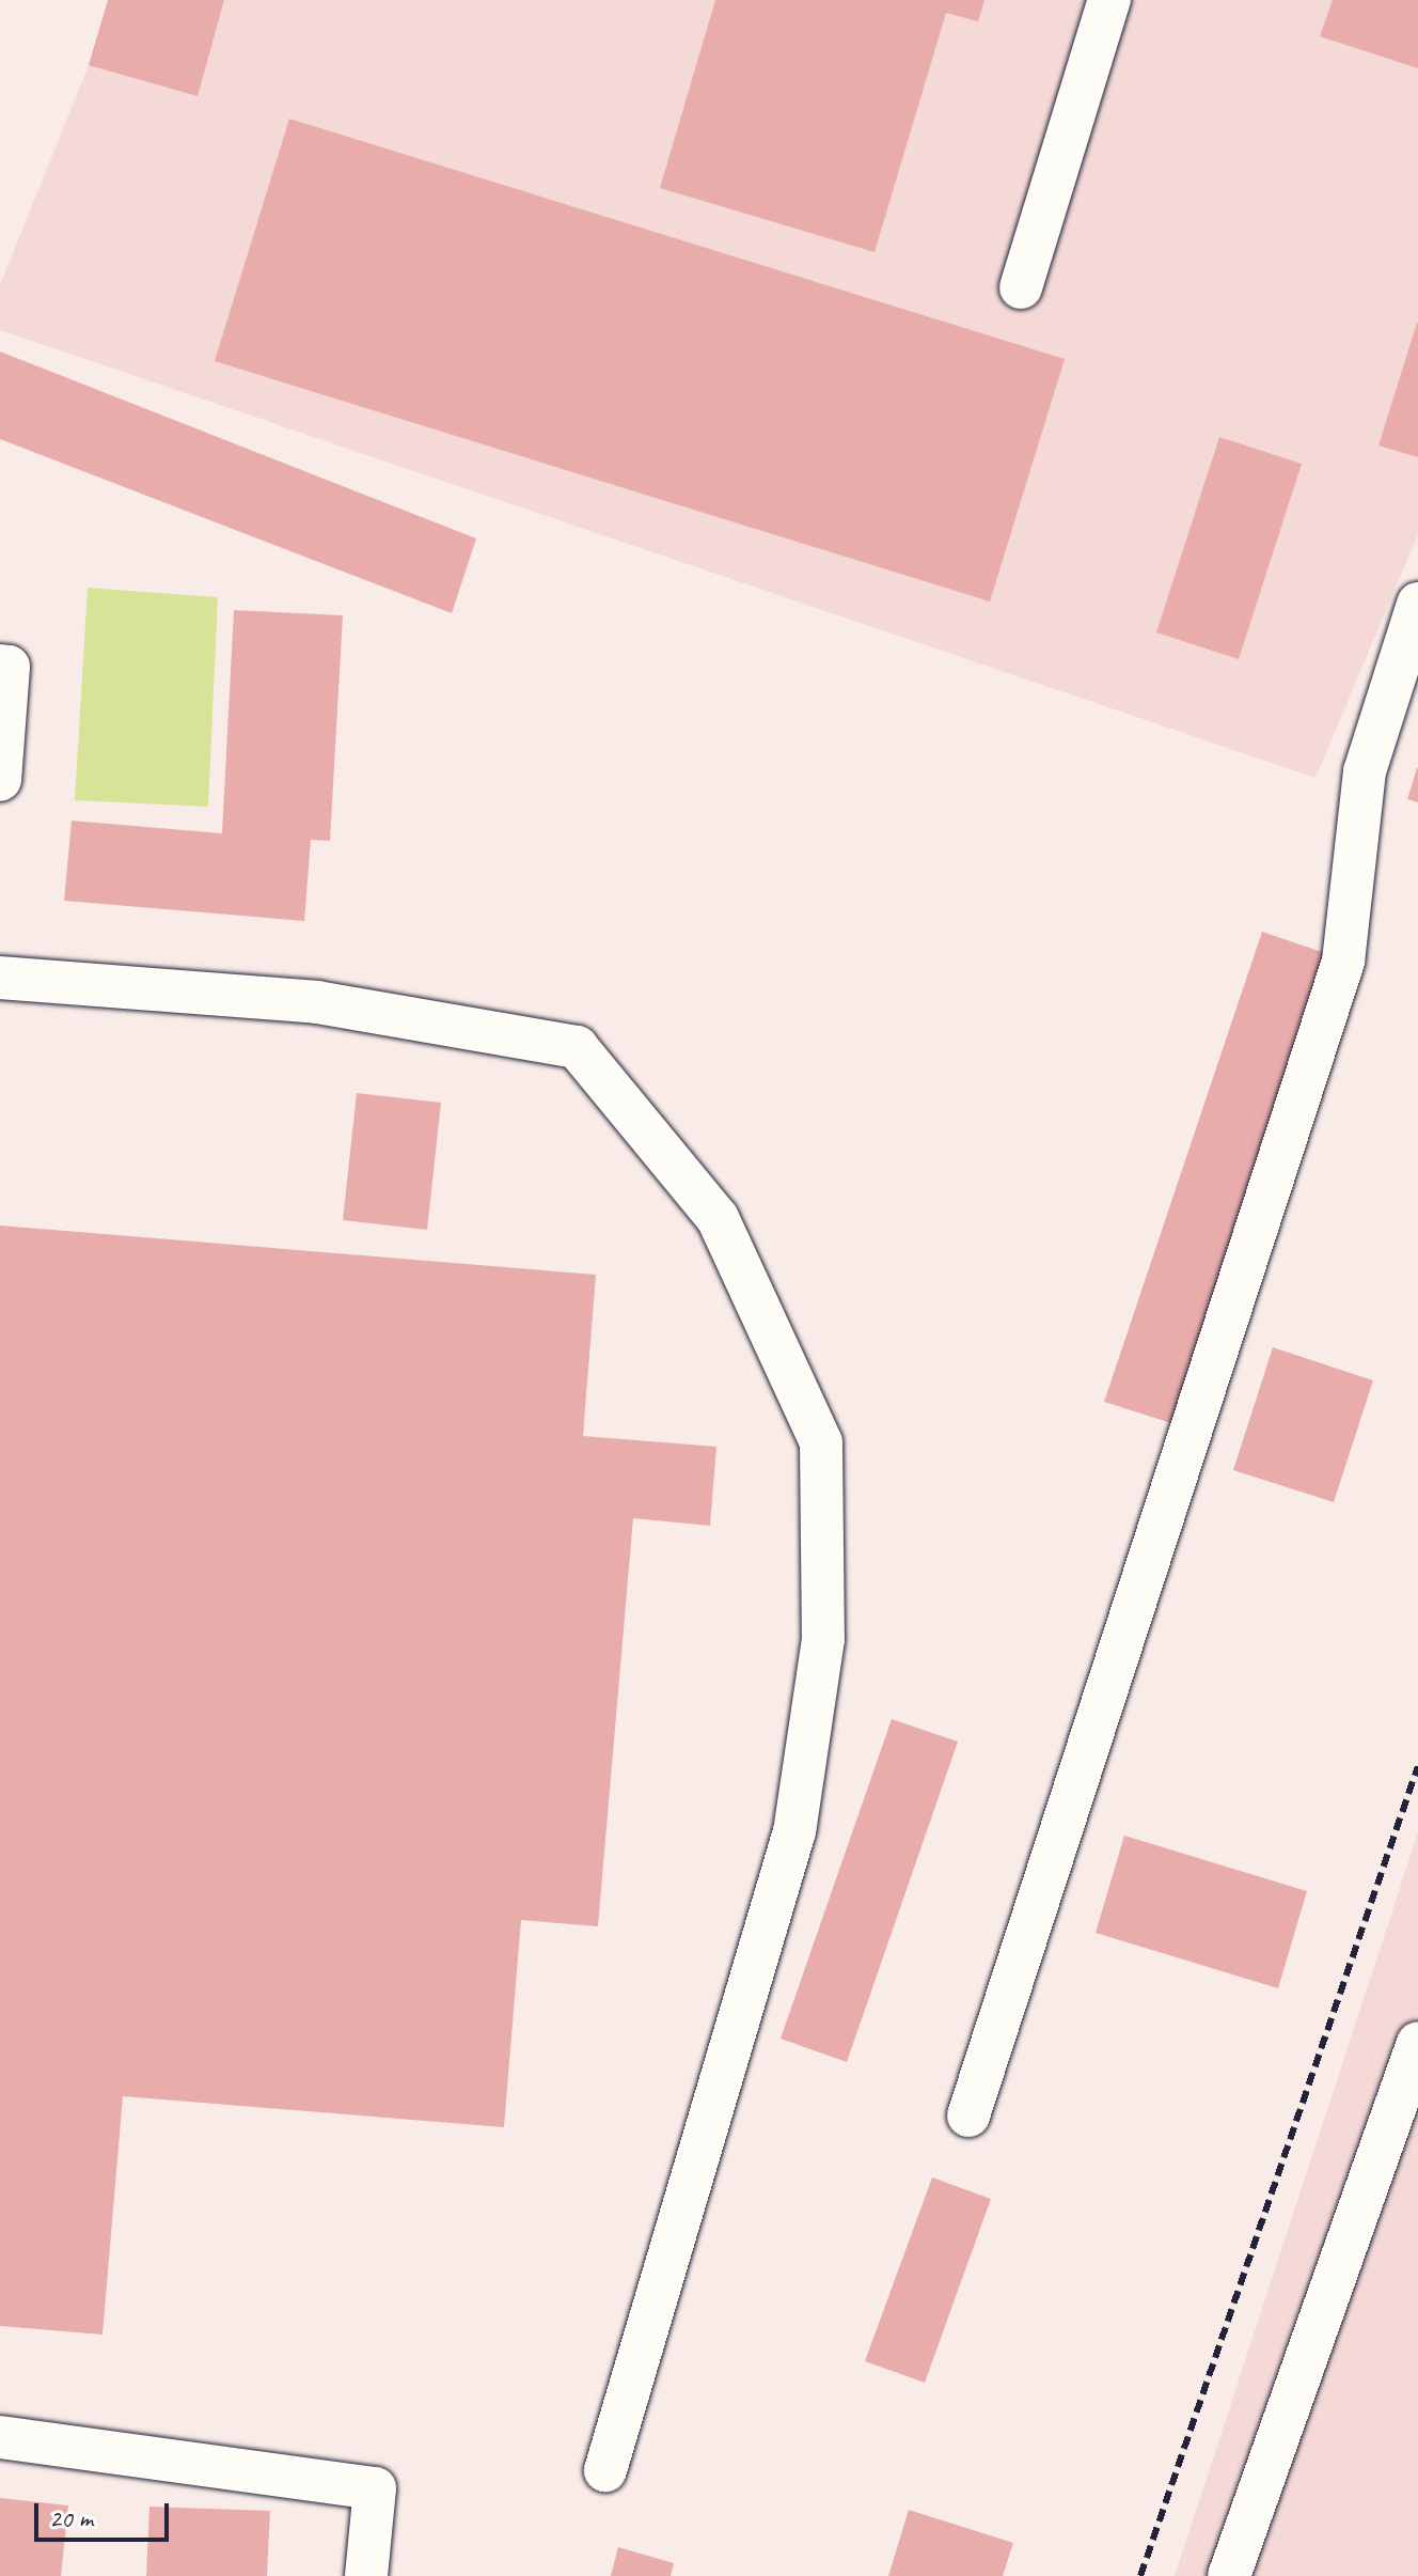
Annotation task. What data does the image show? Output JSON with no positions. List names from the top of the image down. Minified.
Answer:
{"scale_bar":"20 m"}
